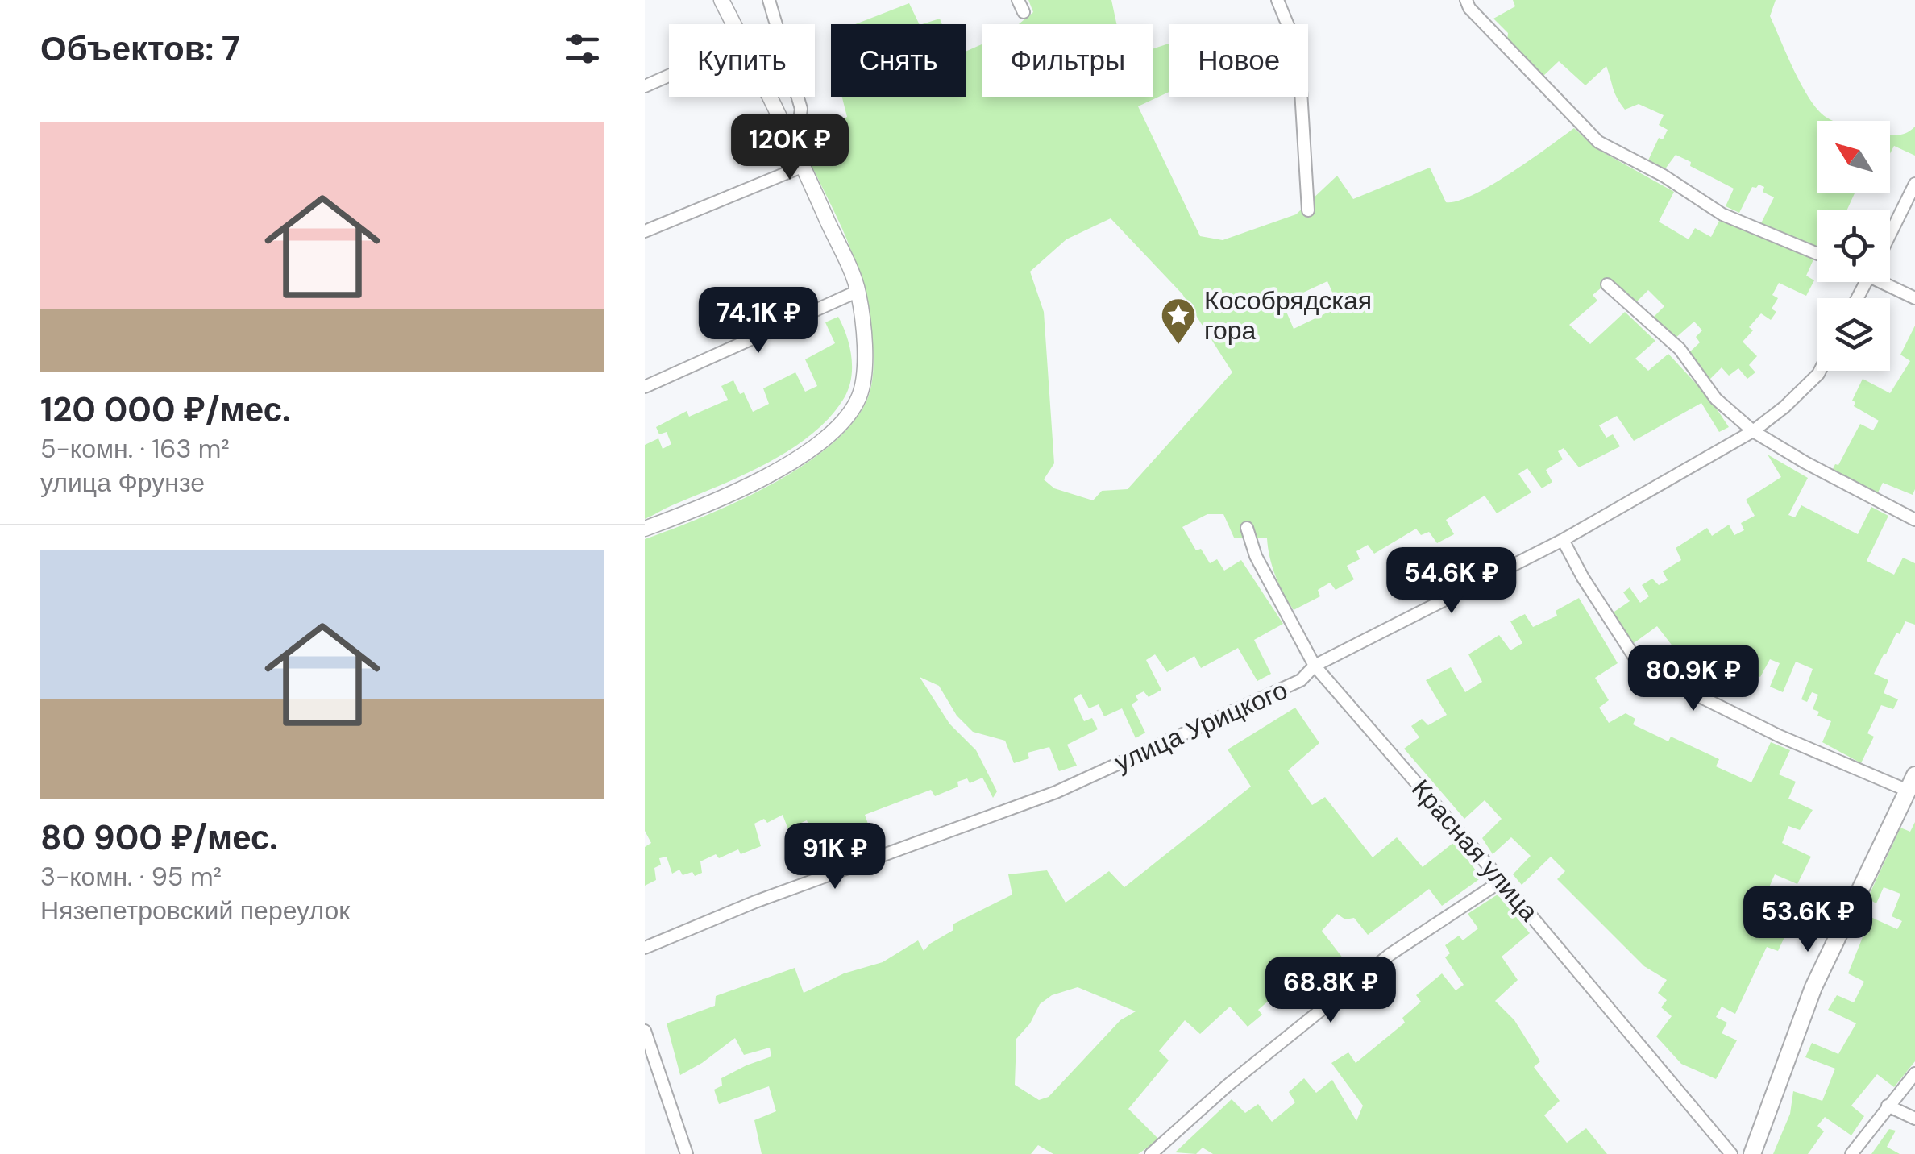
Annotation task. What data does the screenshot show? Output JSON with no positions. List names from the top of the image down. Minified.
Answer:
{"streets":{"street":["улица Урицкого","Красная улица"]},"crossings":[["улица Урицкого","Красная улица"]],"places":{"place":["Кособрядская гора"]},"north":"top left","page":{"heading":"Объектов: 7","chip":["Купить","Снять","Фильтры","Новое"],"list":[{"name":"120 000 ₽/мес.","note":"5-комн. · 163 m² · улица Фрунзе"},{"name":"80 900 ₽/мес.","note":"3-комн. · 95 m² · Нязепетровский переулок"}],"price":["120K ₽","74.1K ₽","54.6K ₽","80.9K ₽","91K ₽","53.6K ₽","68.8K ₽"]}}
